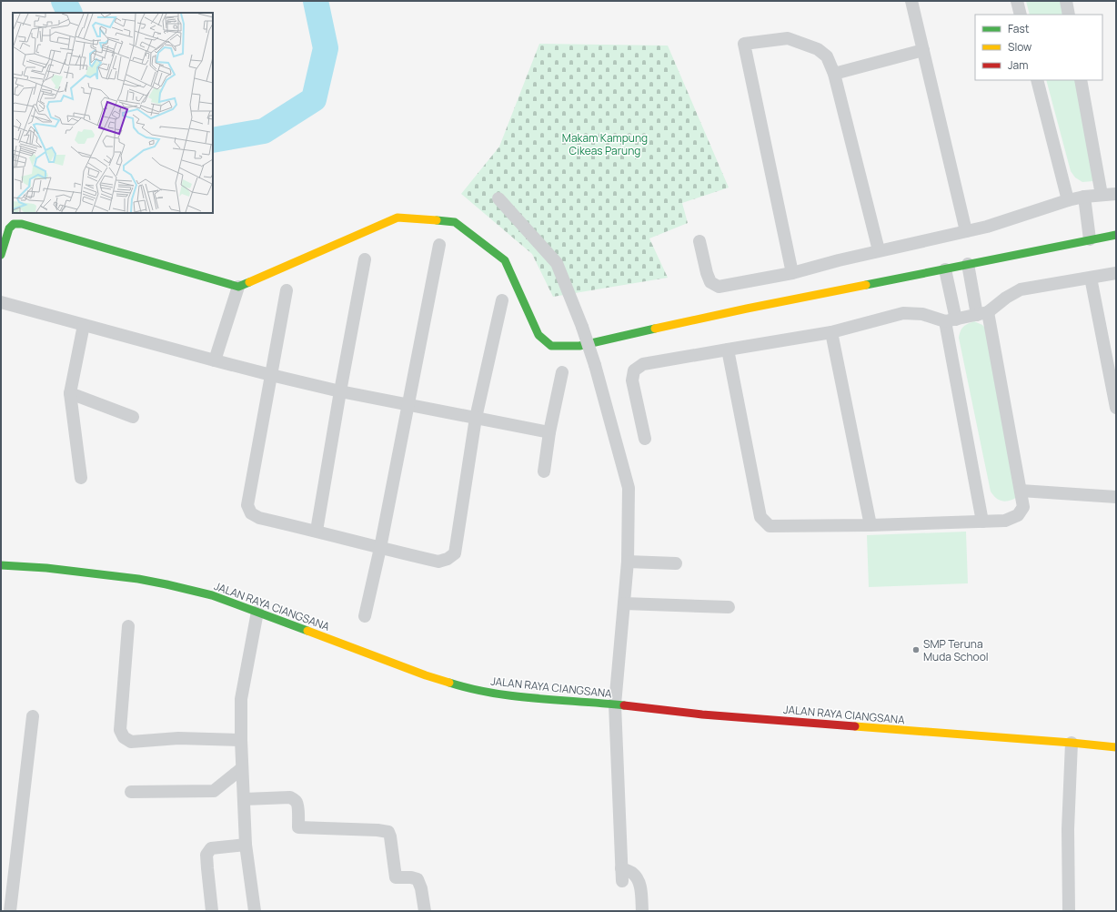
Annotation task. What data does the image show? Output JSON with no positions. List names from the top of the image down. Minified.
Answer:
{"streets":{"street":["JALAN RAYA CIANGSANA"]},"parks":["Makam Kampung Cikeas Parung"],"places":["SMP Teruna Muda School"],"legend":["Fast","Slow","Jam"]}
